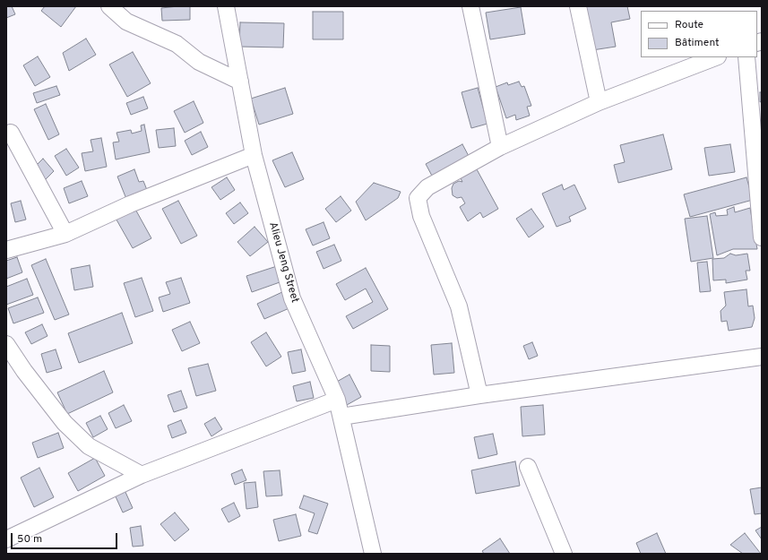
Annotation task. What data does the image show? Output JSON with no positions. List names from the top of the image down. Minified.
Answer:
{"streets":{"street":["Alieu Jeng Street"]},"legend":["Route","Bâtiment"],"scale_bar":"50 m"}
